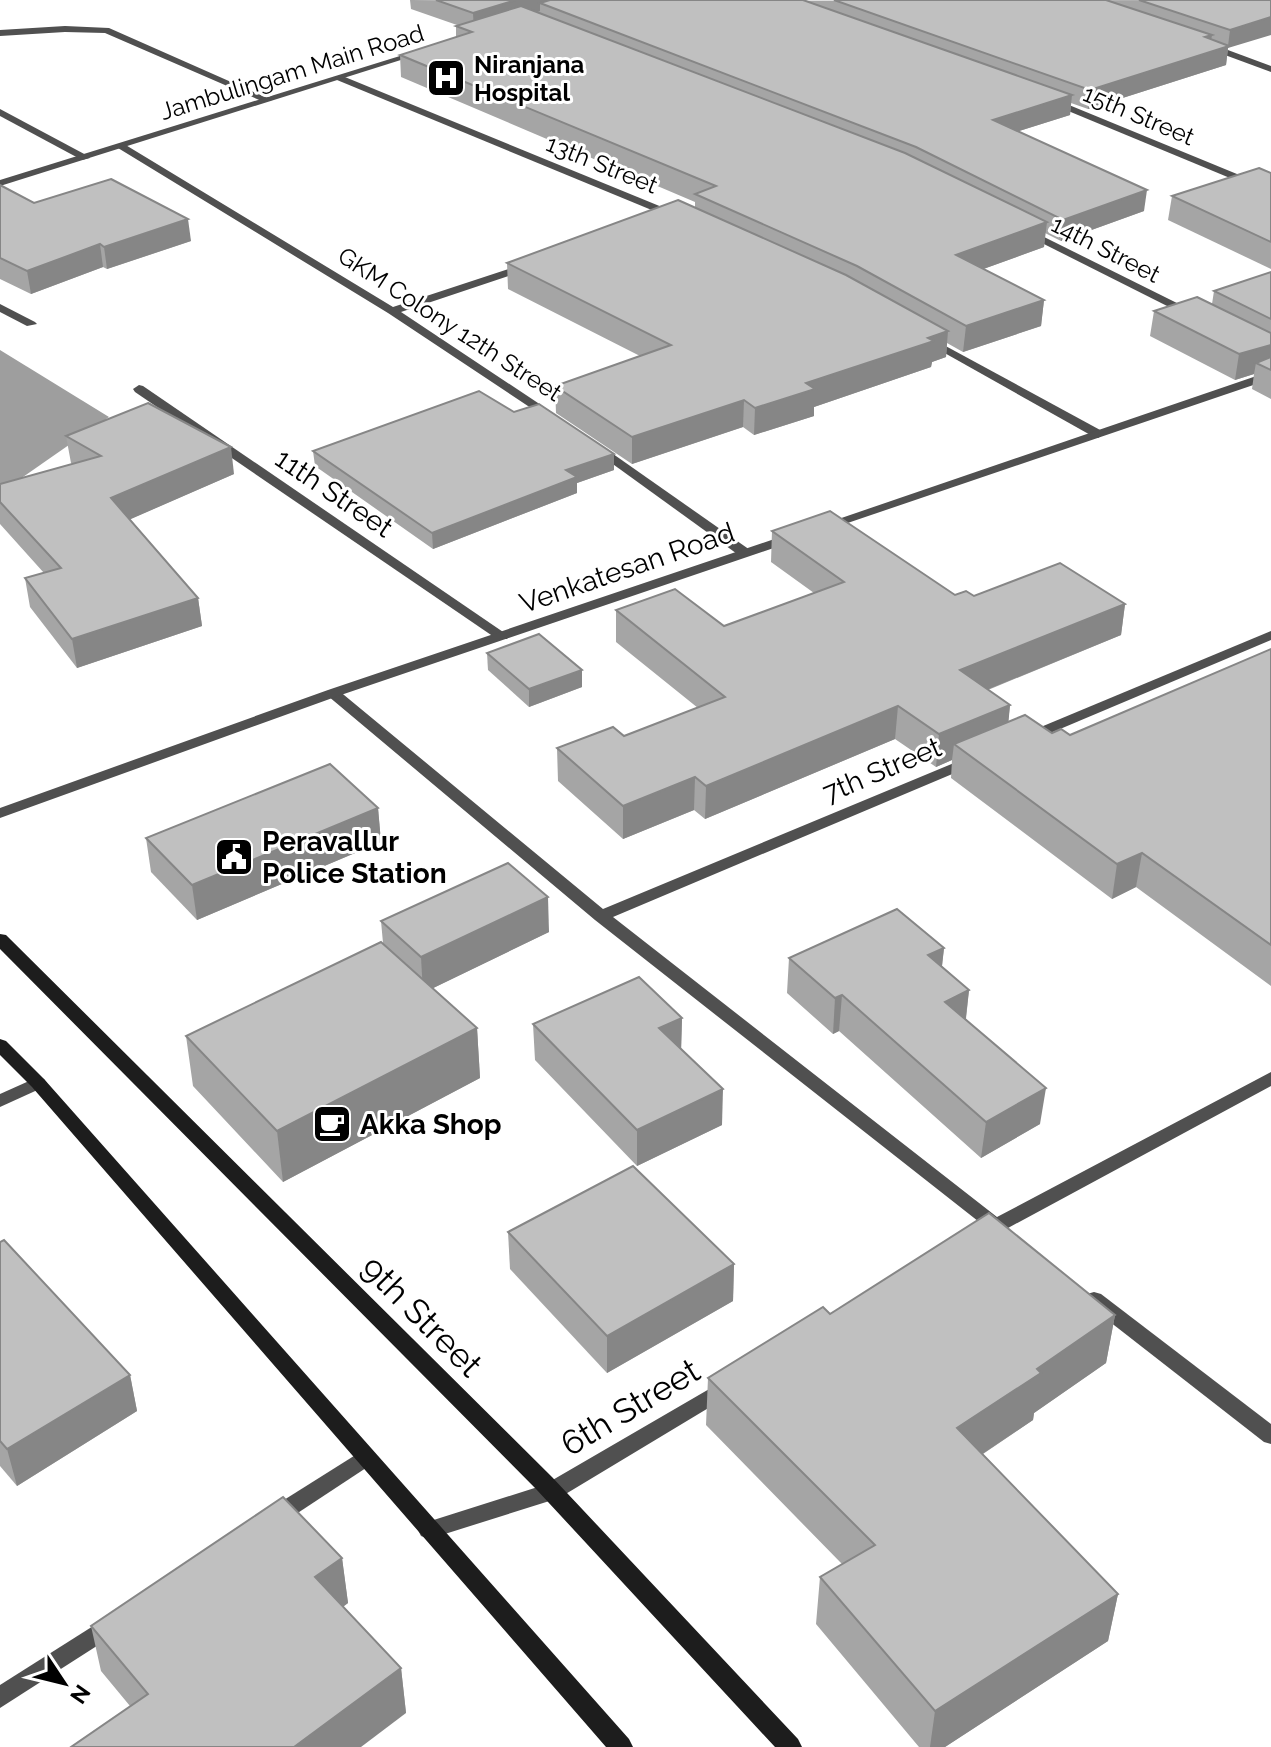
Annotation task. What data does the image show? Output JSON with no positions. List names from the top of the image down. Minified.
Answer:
{"streets":{"main road":["9th Street"],"street":["Jambulingam Main Road","15th Street","13th Street","14th Street","GKM Colony 12th Street","11th Street","Venkatesan Road","7th Street","6th Street"]},"crossings":[["Jambulingam Main Road","13th Street"],["Jambulingam Main Road","GKM Colony 12th Street"],["11th Street","Venkatesan Road"],["9th Street","6th Street"]],"places":{"hospital":["Niranjana Hospital"],"public building":["Peravallur Police Station"],"cafe":["Akka Shop"]},"north":"bottom right"}
